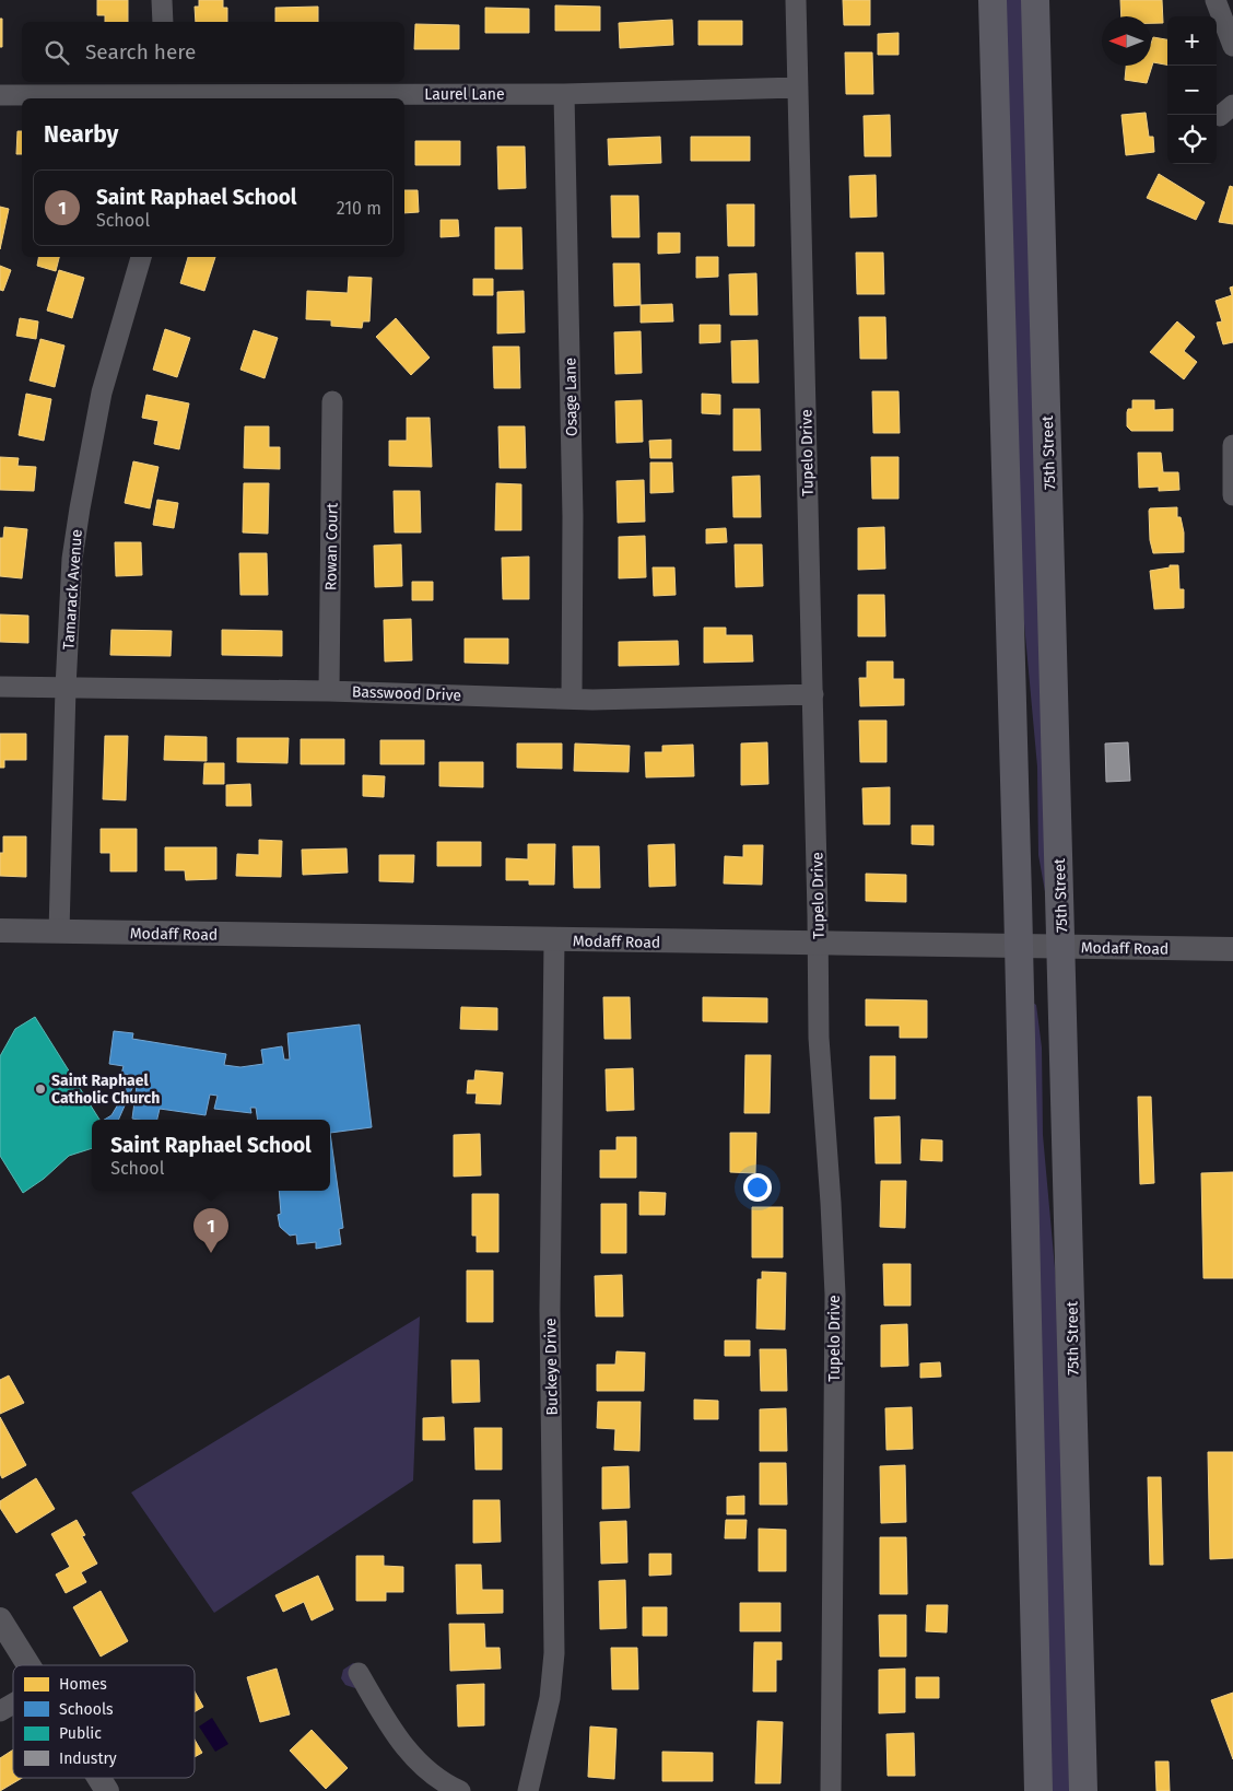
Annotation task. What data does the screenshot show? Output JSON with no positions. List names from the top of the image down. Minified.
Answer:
{"streets":{"main road":["75th Street"],"street":["Laurel Lane","Osage Lane","Tupelo Drive","Rowan Court","Tamarack Avenue","Basswood Drive","Modaff Road","Buckeye Drive"]},"crossings":[["Laurel Lane","Osage Lane"],["Laurel Lane","Tupelo Drive"],["Osage Lane","Basswood Drive"],["Tupelo Drive","Basswood Drive"],["Tupelo Drive","Modaff Road"],["75th Street","Modaff Road"],["Rowan Court","Basswood Drive"],["Tamarack Avenue","Basswood Drive"],["Tamarack Avenue","Modaff Road"],["Modaff Road","Buckeye Drive"]],"places":["Saint Raphael Catholic Church"],"legend":["Homes","Schools","Public","Industry"],"north":"left","page":{"map_buttons":["+","−"],"search":"Search here","heading":"Nearby","list":[{"mark":"1","name":"Saint Raphael School","note":"School","value":"210 m"}],"popup":["Saint Raphael School","School"],"pins":"1"}}
